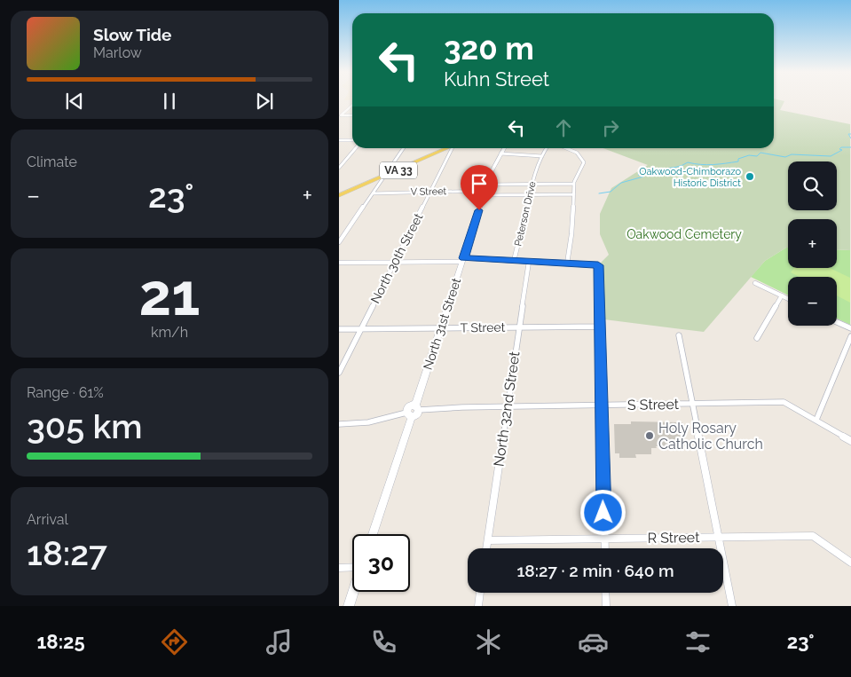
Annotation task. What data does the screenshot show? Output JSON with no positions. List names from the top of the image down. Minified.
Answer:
{"streets":{"main road":["VA 33"],"street":["V Street","Peterson Drive","North 30th Street","North 31st Street","T Street","S Street","North 32nd Street","R Street"]},"crossings":[["V Street","Peterson Drive"],["V Street","North 30th Street"],["V Street","North 31st Street"],["North 30th Street","T Street"],["North 31st Street","T Street"],["North 31st Street","S Street"],["T Street","North 32nd Street"],["S Street","North 32nd Street"],["North 32nd Street","R Street"]],"parks":["Oakwood Cemetery"],"places":["Oakwood-Chimborazo Historic District","Holy Rosary Catholic Church"],"page":{"turn":["320 m","Kuhn Street"],"song":["Slow Tide","Marlow"],"tile":["Climate",["21","km/h"],["Range · 61%","305 km"],["Arrival","18:27"]],"map_buttons":["+","−"],"heat":["−","23°","+"],"limit":"30","trip":"18:27 · 2 min · 640 m","tabs":["18:25","23°"]}}
